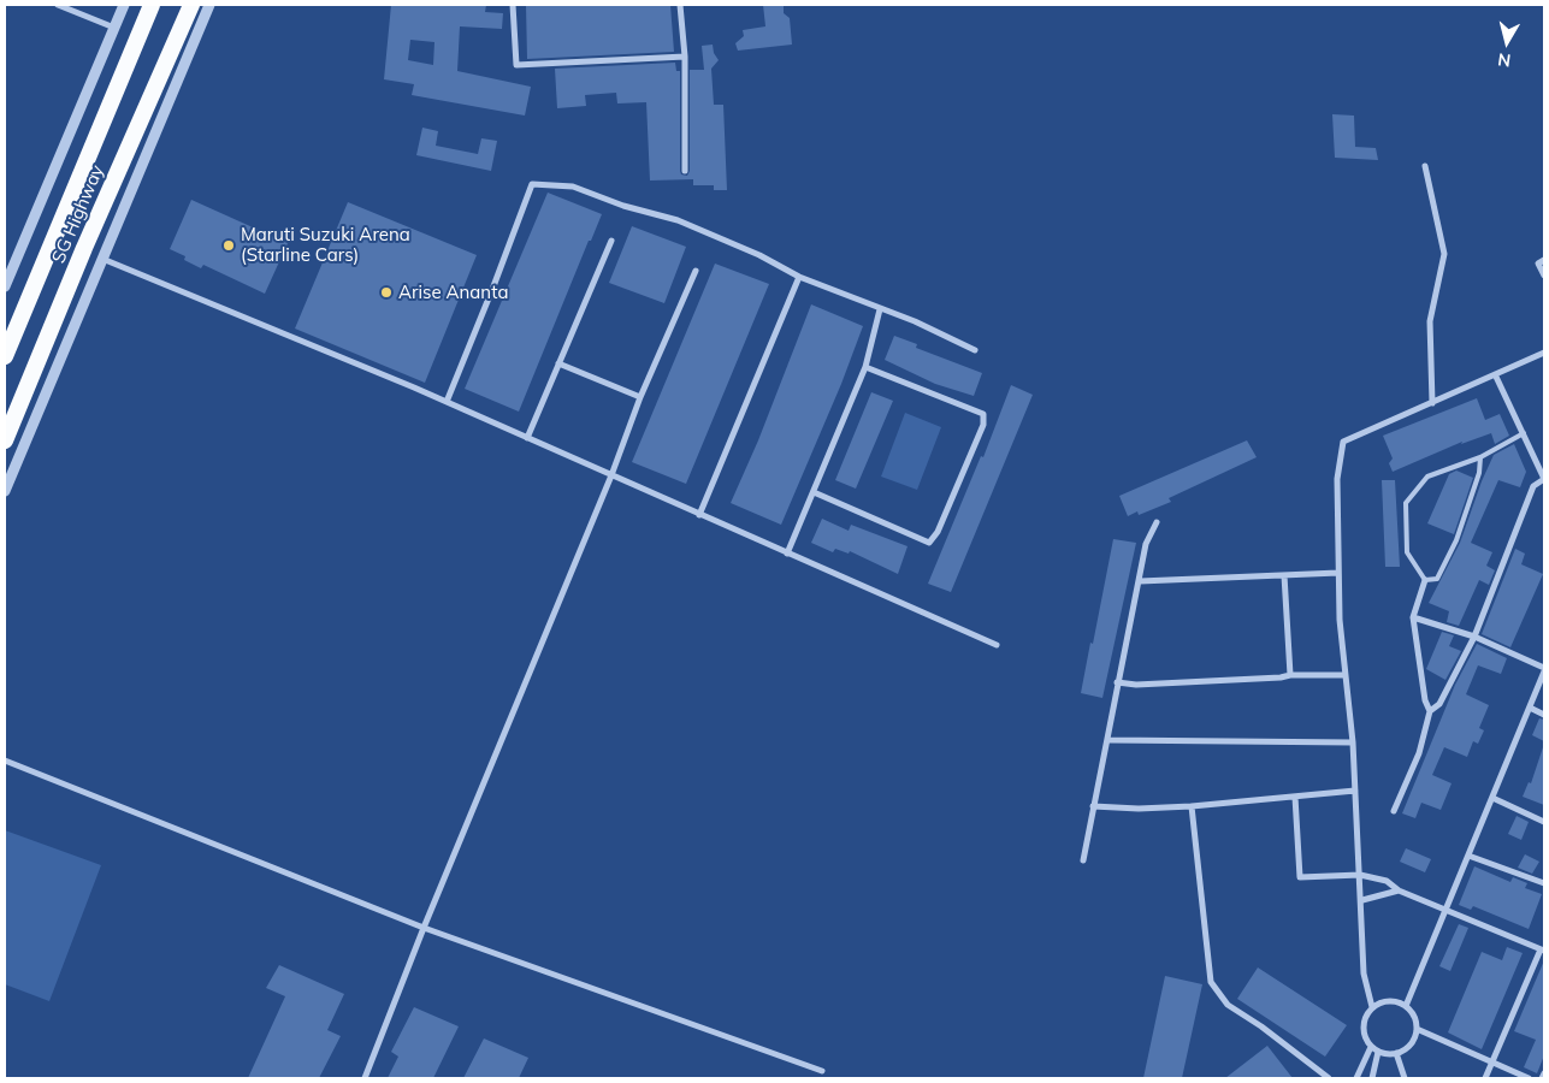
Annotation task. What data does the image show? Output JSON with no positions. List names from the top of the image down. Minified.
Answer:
{"streets":{"highway":["SG Highway"]},"places":["Maruti Suzuki Arena (Starline Cars)","Arise Ananta"],"north":"bottom"}
